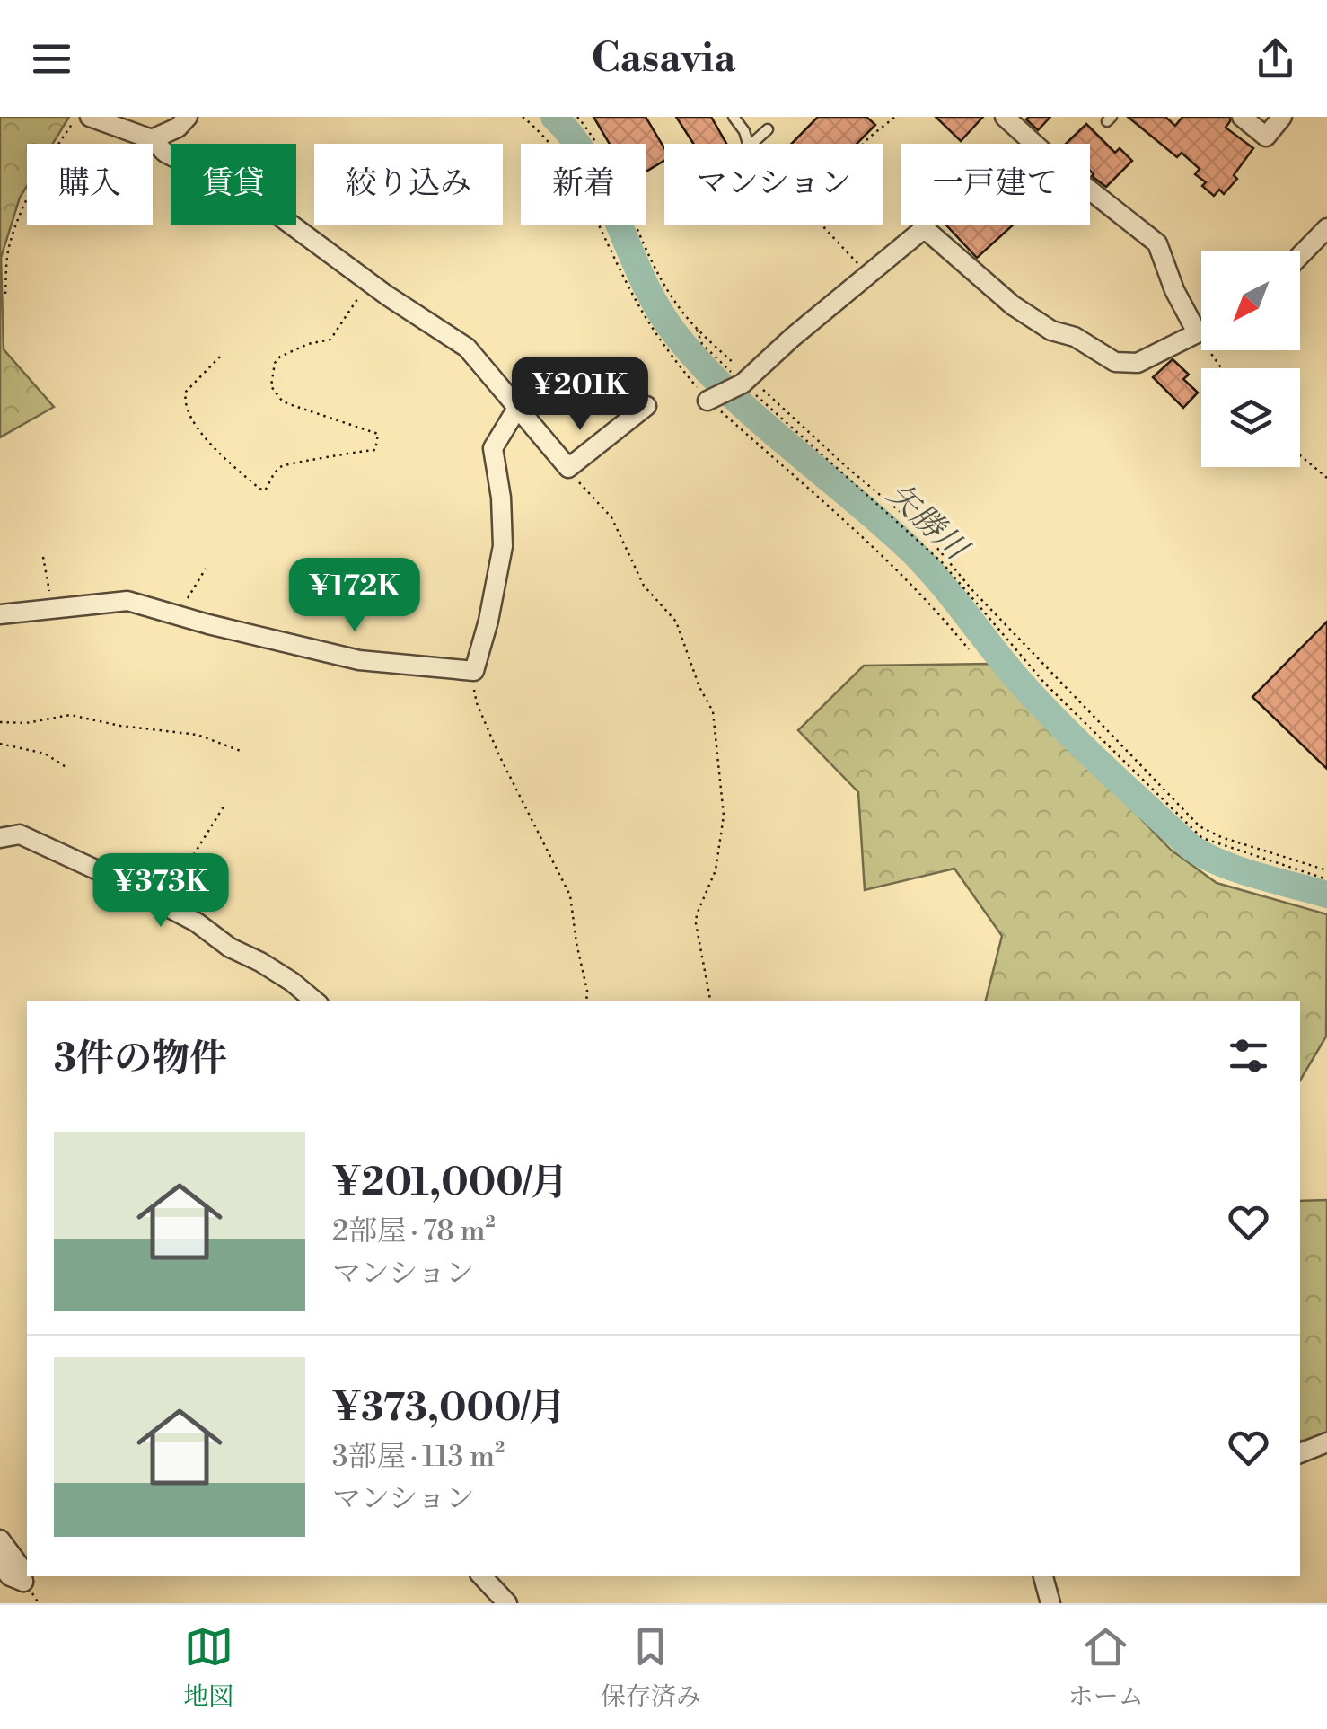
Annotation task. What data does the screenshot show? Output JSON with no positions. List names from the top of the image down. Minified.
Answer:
{"water":["矢勝川"],"north":"bottom left","page":{"header":"Casavia","chip":["購入","賃貸","絞り込み","新着","マンション","一戸建て"],"price":["¥201K","¥172K","¥373K"],"heading":"3件の物件","list":[{"name":"¥201,000/月","note":"2部屋 · 78 m² · マンション"},{"name":"¥373,000/月","note":"3部屋 · 113 m² · マンション"}],"tabs":["地図","保存済み","ホーム"]}}
